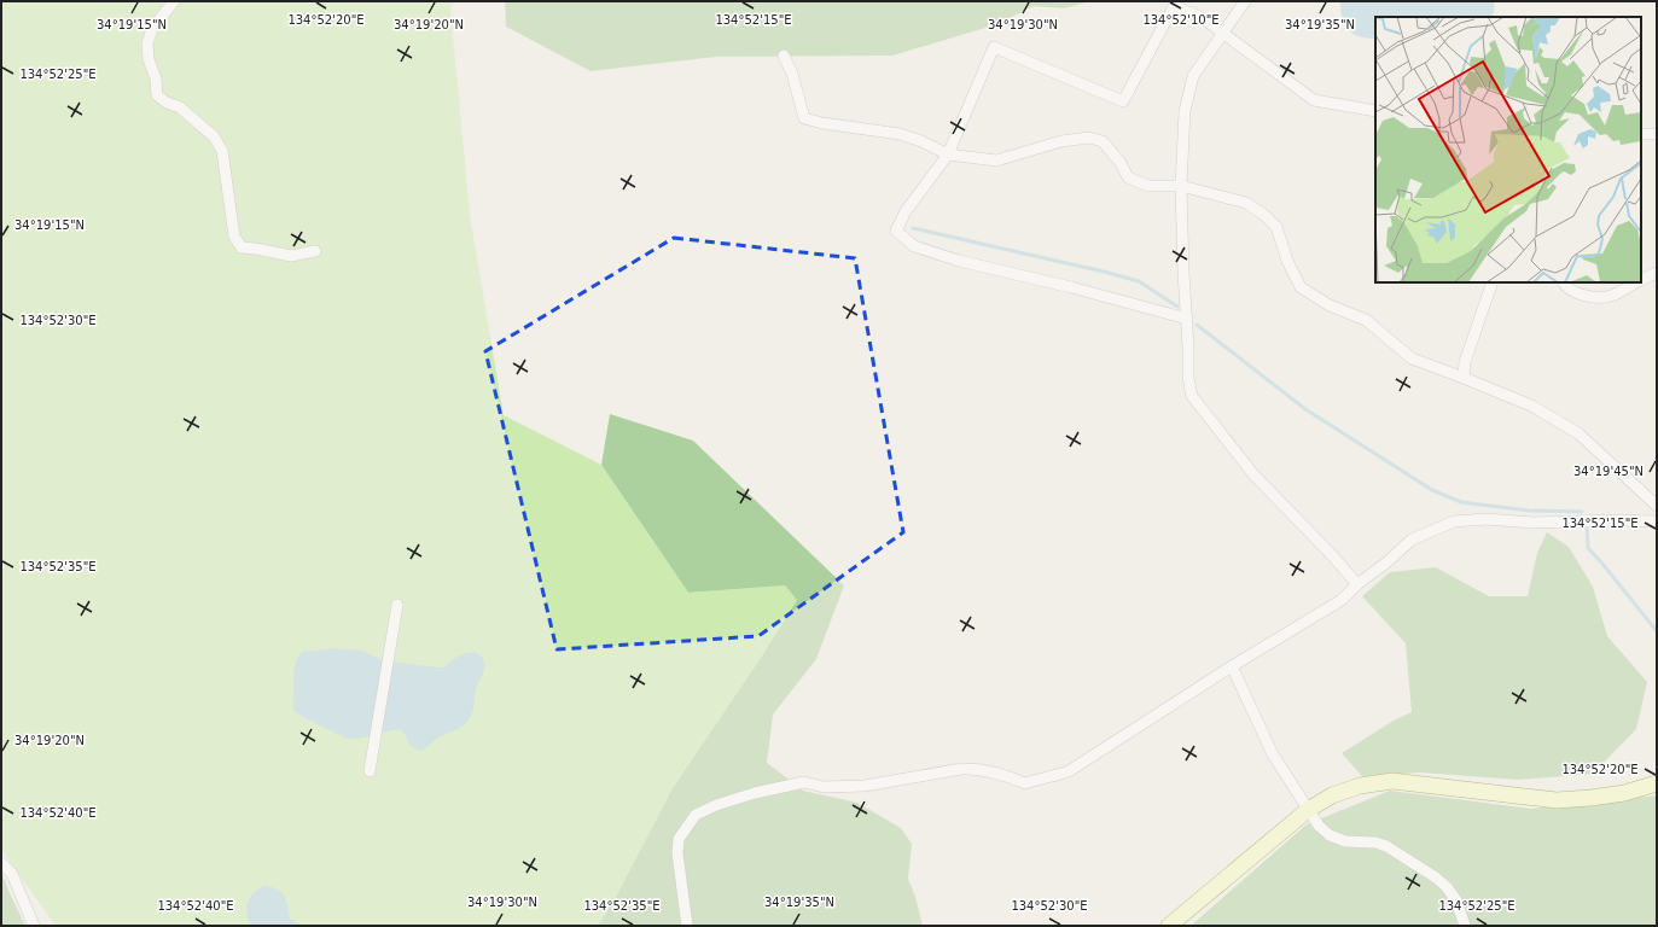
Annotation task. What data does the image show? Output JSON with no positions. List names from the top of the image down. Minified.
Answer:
{"coordinates":["134°52'20\"E","134°52'15\"E","134°52'10\"E","34°19'15\"N","34°19'20\"N","34°19'30\"N","34°19'35\"N","134°52'25\"E","134°52'30\"E","34°19'45\"N","134°52'35\"E","134°52'40\"E"]}
